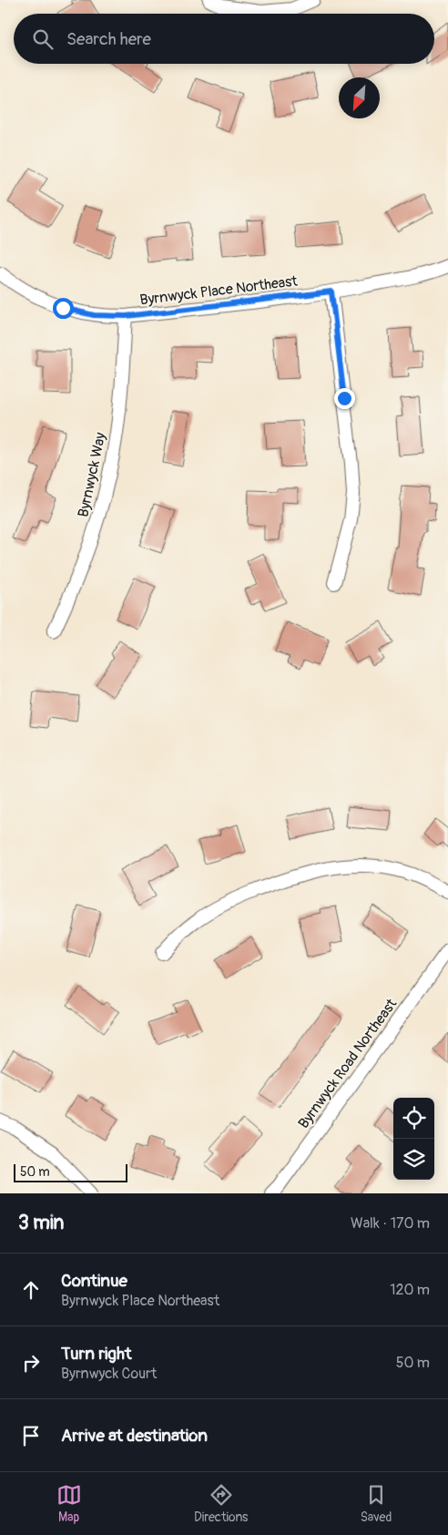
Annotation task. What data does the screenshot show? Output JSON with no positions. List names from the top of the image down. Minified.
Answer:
{"streets":{"street":["Byrnwyck Place Northeast","Byrnwyck Way","Byrnwyck Road Northeast"]},"crossings":[["Byrnwyck Place Northeast","Byrnwyck Way"]],"scale_bar":"50 m","north":"bottom left","page":{"search":"Search here","scale":"50 m","heading":["3 min","Walk · 170 m"],"list":[["Continue","Byrnwyck Place Northeast","120 m"],["Turn right","Byrnwyck Court","50 m"],"Arrive at destination"],"nav":["Map","Directions","Saved"]}}
